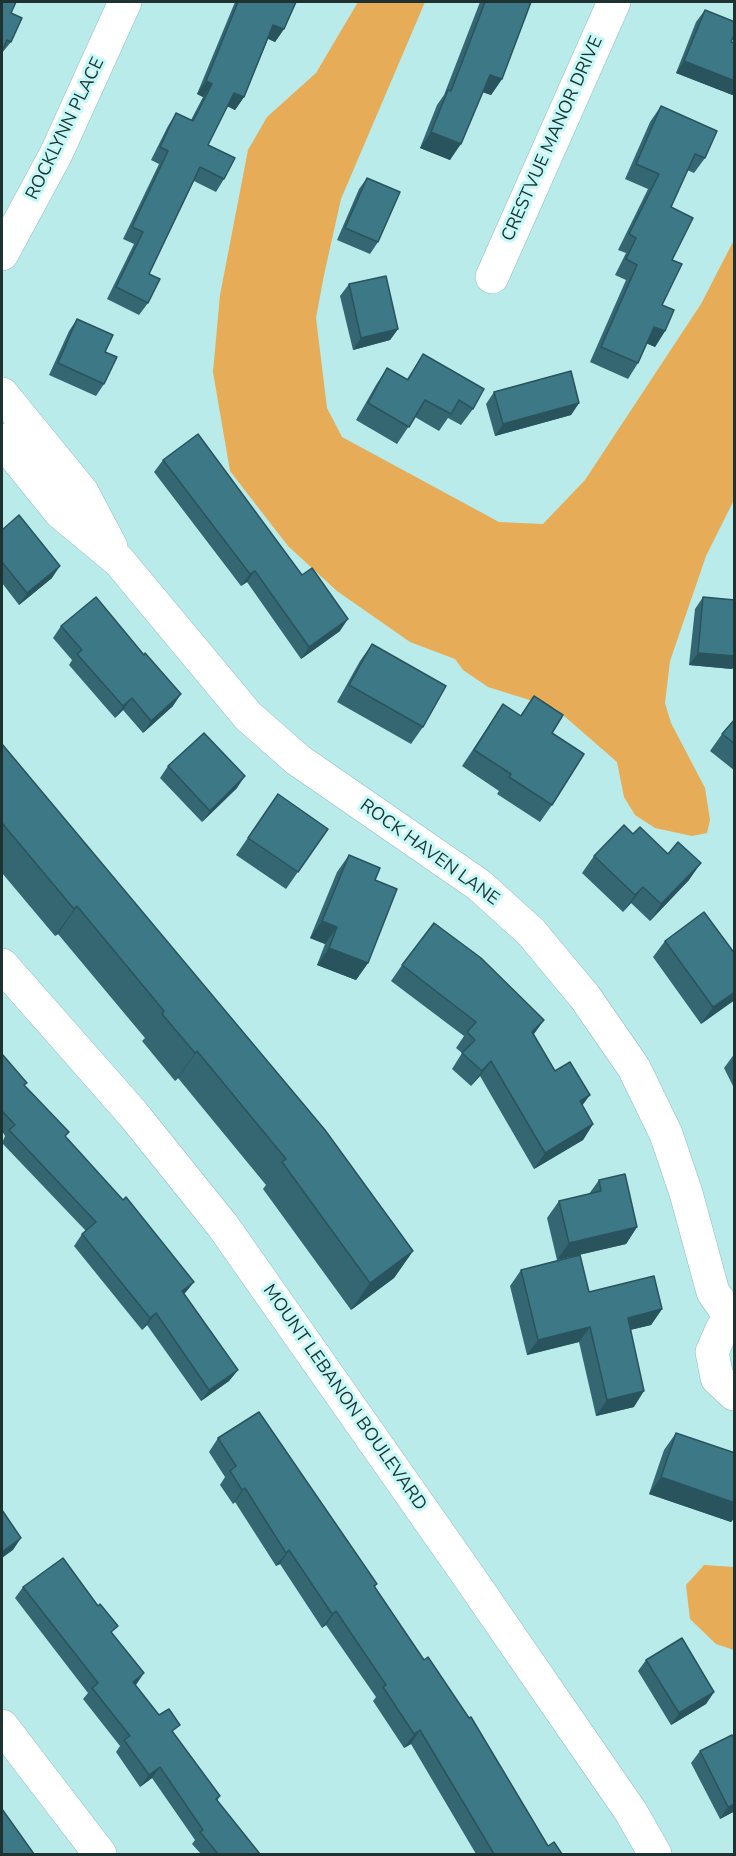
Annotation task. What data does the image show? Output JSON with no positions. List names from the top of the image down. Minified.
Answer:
{"streets":{"street":["ROCKLYNN PLACE","CRESTVUE MANOR DRIVE","ROCK HAVEN LANE","MOUNT LEBANON BOULEVARD"]}}
